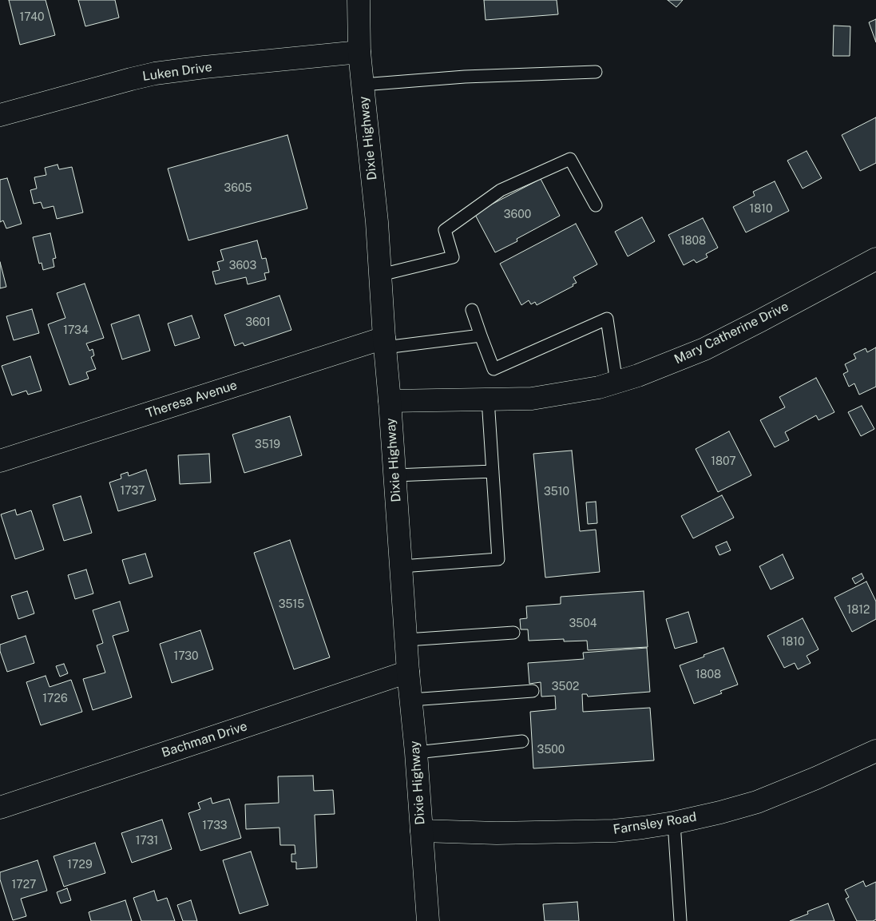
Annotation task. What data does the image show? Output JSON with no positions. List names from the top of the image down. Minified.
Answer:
{"streets":{"street":["Luken Drive","Dixie Highway","Mary Catherine Drive","Theresa Avenue","Bachman Drive","Farnsley Road"]},"crossings":[["Luken Drive","Dixie Highway"],["Dixie Highway","Mary Catherine Drive"],["Dixie Highway","Theresa Avenue"],["Dixie Highway","Bachman Drive"],["Dixie Highway","Farnsley Road"]],"house_numbers":["1740","3605","1810","3600","1808","3603","3601","1734","3519","1807","1737","3510","3515","1812","3504","1810","1730","1808","3502","1726","3500","1733","1731","1729","1727"]}
